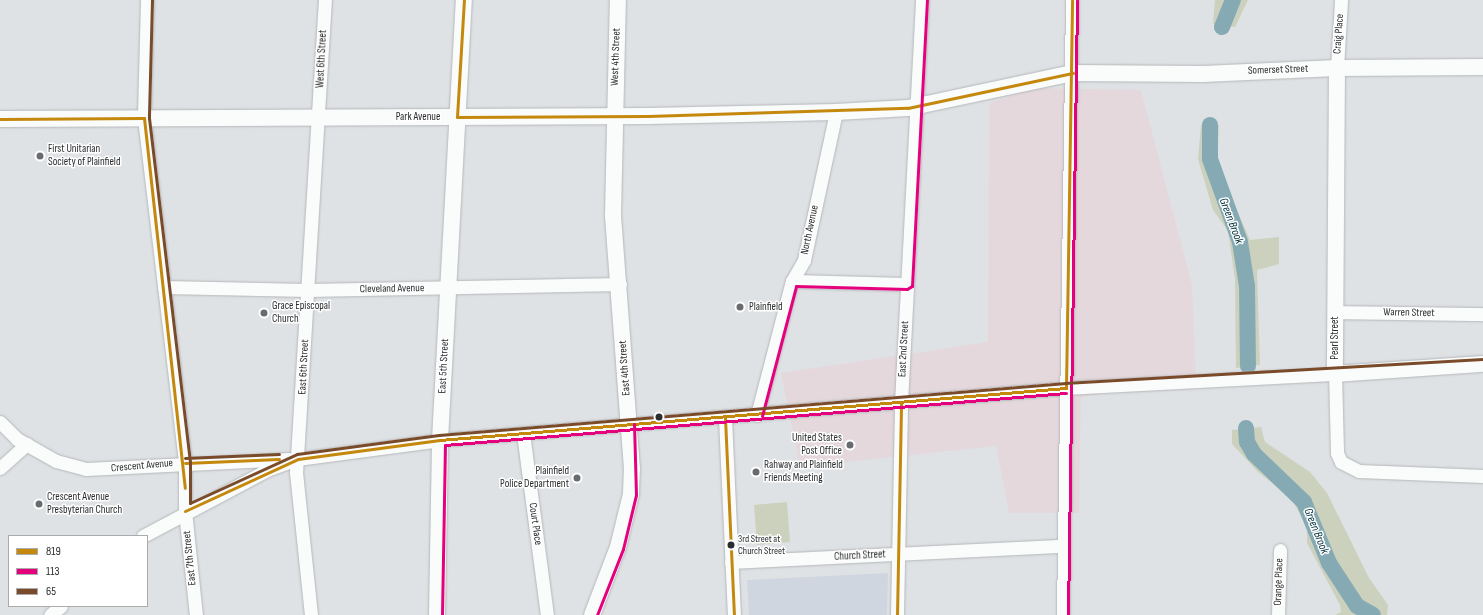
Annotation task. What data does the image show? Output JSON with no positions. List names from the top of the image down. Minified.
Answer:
{"streets":{"main road":["West 4th Street","Somerset Street","Park Avenue","Pearl Street","East 5th Street","East 4th Street"],"street":["Craig Place","West 6th Street","North Avenue","Cleveland Avenue","Warren Street","East 2nd Street","East 6th Street","Crescent Avenue","Court Place","Church Street","East 7th Street","Orange Place"]},"crossings":[["Craig Place","Somerset Street"],["Craig Place","Pearl Street"],["West 4th Street","Park Avenue"],["West 4th Street","East 4th Street"],["West 6th Street","Park Avenue"],["West 6th Street","East 6th Street"],["Somerset Street","Park Avenue"],["Somerset Street","Pearl Street"],["Park Avenue","North Avenue"],["Park Avenue","East 2nd Street"],["Park Avenue","East 5th Street"],["Park Avenue","East 6th Street"],["Park Avenue","East 4th Street"],["Park Avenue","East 7th Street"],["Cleveland Avenue","East 5th Street"],["Cleveland Avenue","East 6th Street"],["Cleveland Avenue","East 4th Street"],["Cleveland Avenue","East 7th Street"],["Warren Street","Pearl Street"],["East 2nd Street","Church Street"],["East 6th Street","Crescent Avenue"],["Crescent Avenue","East 7th Street"]],"water":["Green Brook"],"places":["First Unitarian Society of Plainfield","Plainfield","Grace Episcopal Church","United States Post Office","Rahway and Plainfield Friends Meeting","Plainfield Police Department","Crescent Avenue Presbyterian Church","3rd Street at Church Street"],"lines":["transit line 819","transit line 113","transit line 65"],"legend":["819","113","65"]}
